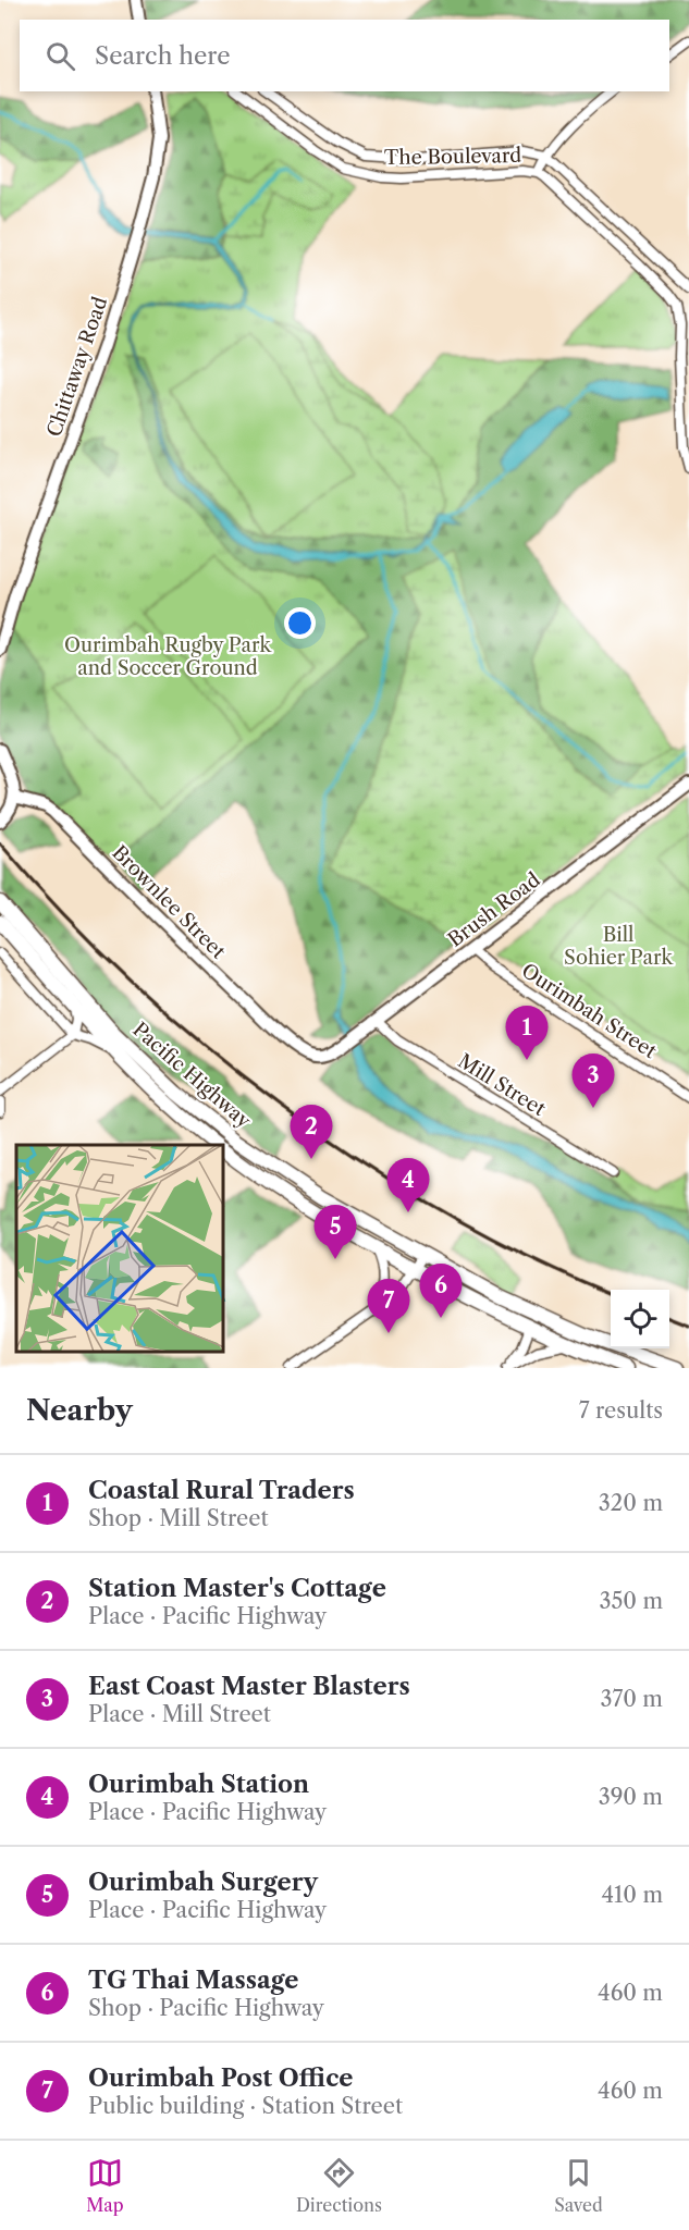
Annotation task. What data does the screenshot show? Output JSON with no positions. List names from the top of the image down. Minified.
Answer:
{"streets":{"main road":["Pacific Highway"],"street":["The Boulevard","Chittaway Road","Brownlee Street","Brush Road","Ourimbah Street","Mill Street"]},"crossings":[["Brownlee Street","Brush Road"],["Brush Road","Ourimbah Street"],["Brush Road","Mill Street"]],"parks":["Ourimbah Rugby Park and Soccer Ground","Bill Sohier Park"],"page":{"search":"Search here","pins":["1","3","2","4","5","6","7"],"heading":["Nearby","7 results"],"list":[{"mark":"1","name":"Coastal Rural Traders","note":"Shop · Mill Street","value":"320 m"},{"mark":"2","name":"Station Master's Cottage","note":"Place · Pacific Highway","value":"350 m"},{"mark":"3","name":"East Coast Master Blasters","note":"Place · Mill Street","value":"370 m"},{"mark":"4","name":"Ourimbah Station","note":"Place · Pacific Highway","value":"390 m"},{"mark":"5","name":"Ourimbah Surgery","note":"Place · Pacific Highway","value":"410 m"},{"mark":"6","name":"TG Thai Massage","note":"Shop · Pacific Highway","value":"460 m"},{"mark":"7","name":"Ourimbah Post Office","note":"Public building · Station Street","value":"460 m"}],"nav":["Map","Directions","Saved"]}}
